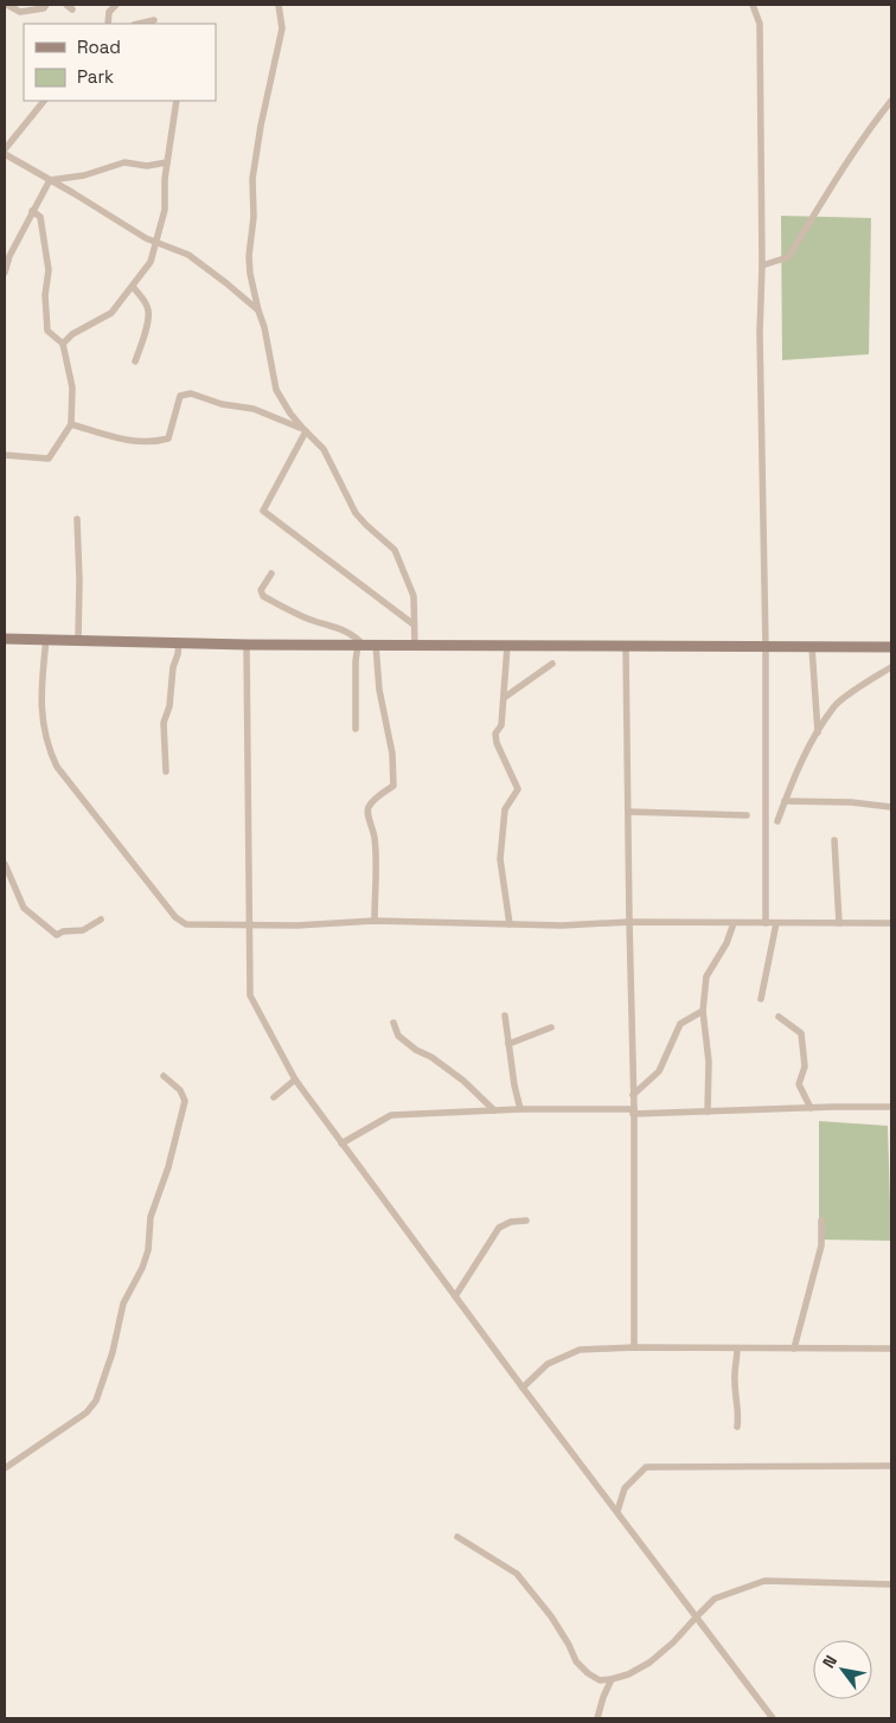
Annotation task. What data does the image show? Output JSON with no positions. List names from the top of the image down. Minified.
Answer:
{"legend":["Road","Park"],"north":"top left"}
